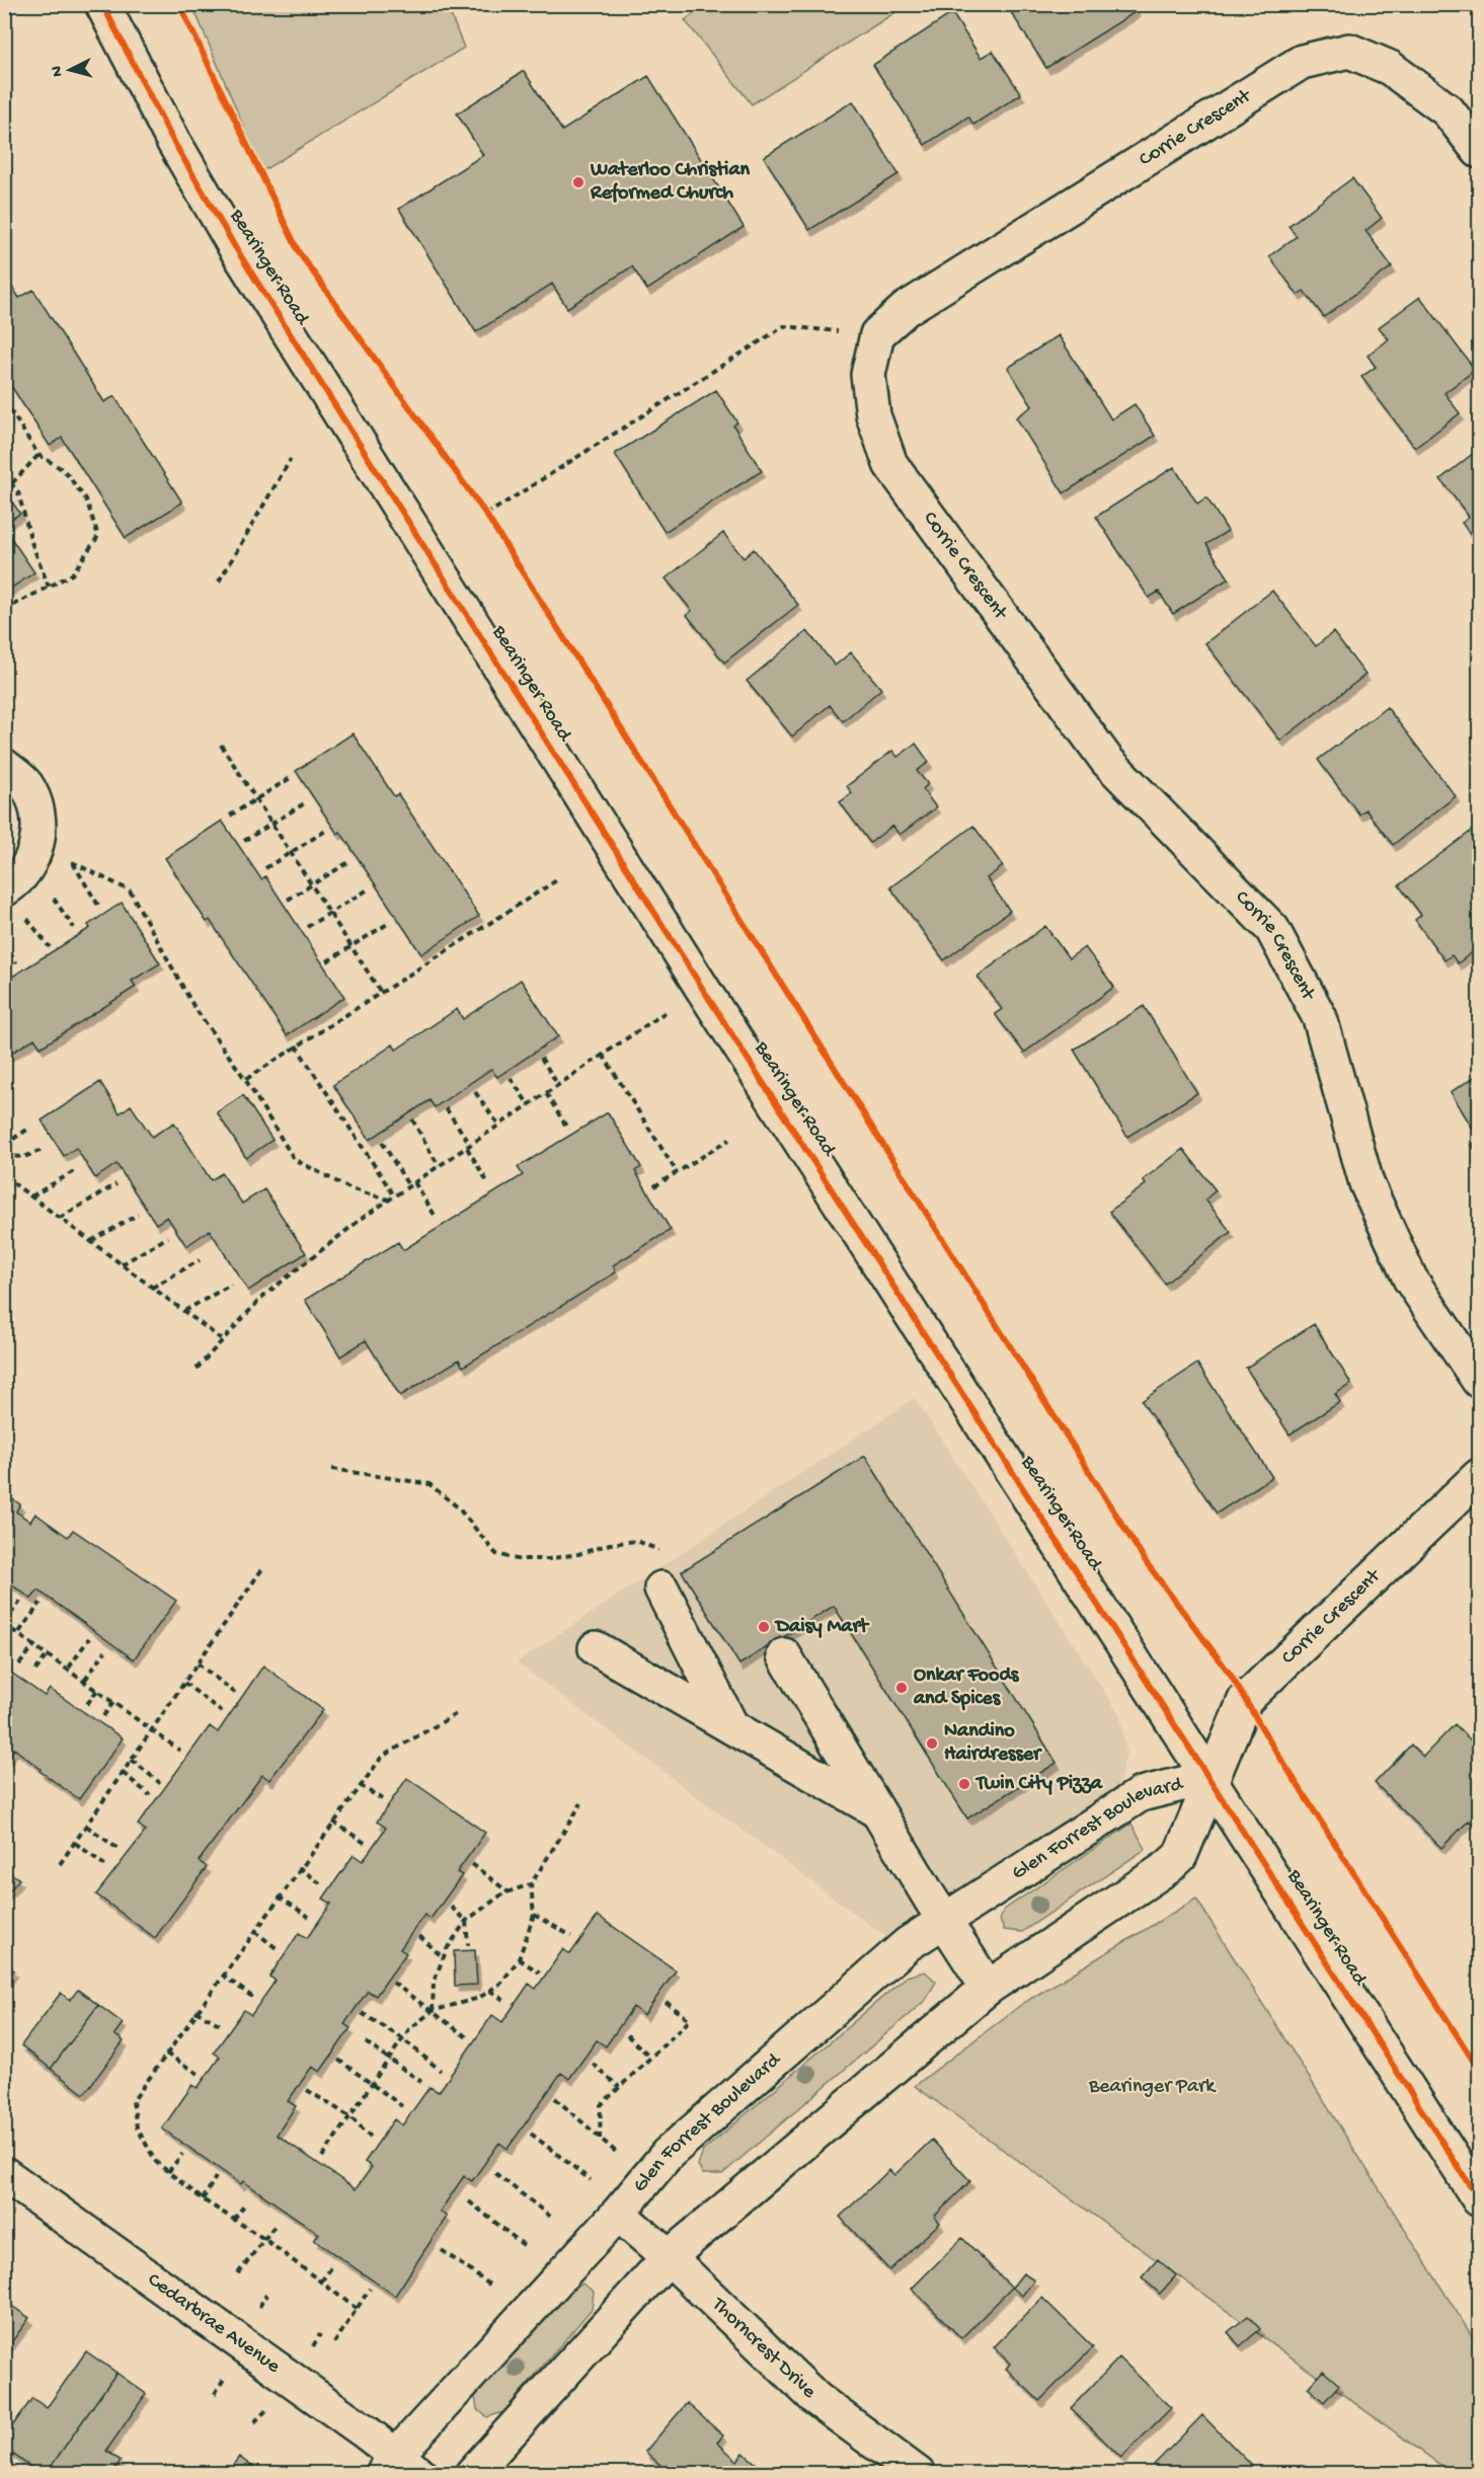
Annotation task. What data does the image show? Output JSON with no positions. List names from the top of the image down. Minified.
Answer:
{"streets":{"street":["Corrie Crescent","Bearinger Road","Glen Forrest Boulevard","Cedarbrae Avenue","Thorncrest Drive"]},"crossings":[["Corrie Crescent","Bearinger Road"],["Corrie Crescent","Glen Forrest Boulevard"],["Bearinger Road","Glen Forrest Boulevard"],["Glen Forrest Boulevard","Cedarbrae Avenue"],["Glen Forrest Boulevard","Thorncrest Drive"]],"parks":["Bearinger Park"],"places":["Waterloo Christian Reformed Church","Daisy Mart","Onkar Foods and Spices","Nandino Hairdresser","Twin City Pizza"],"north":"left"}
